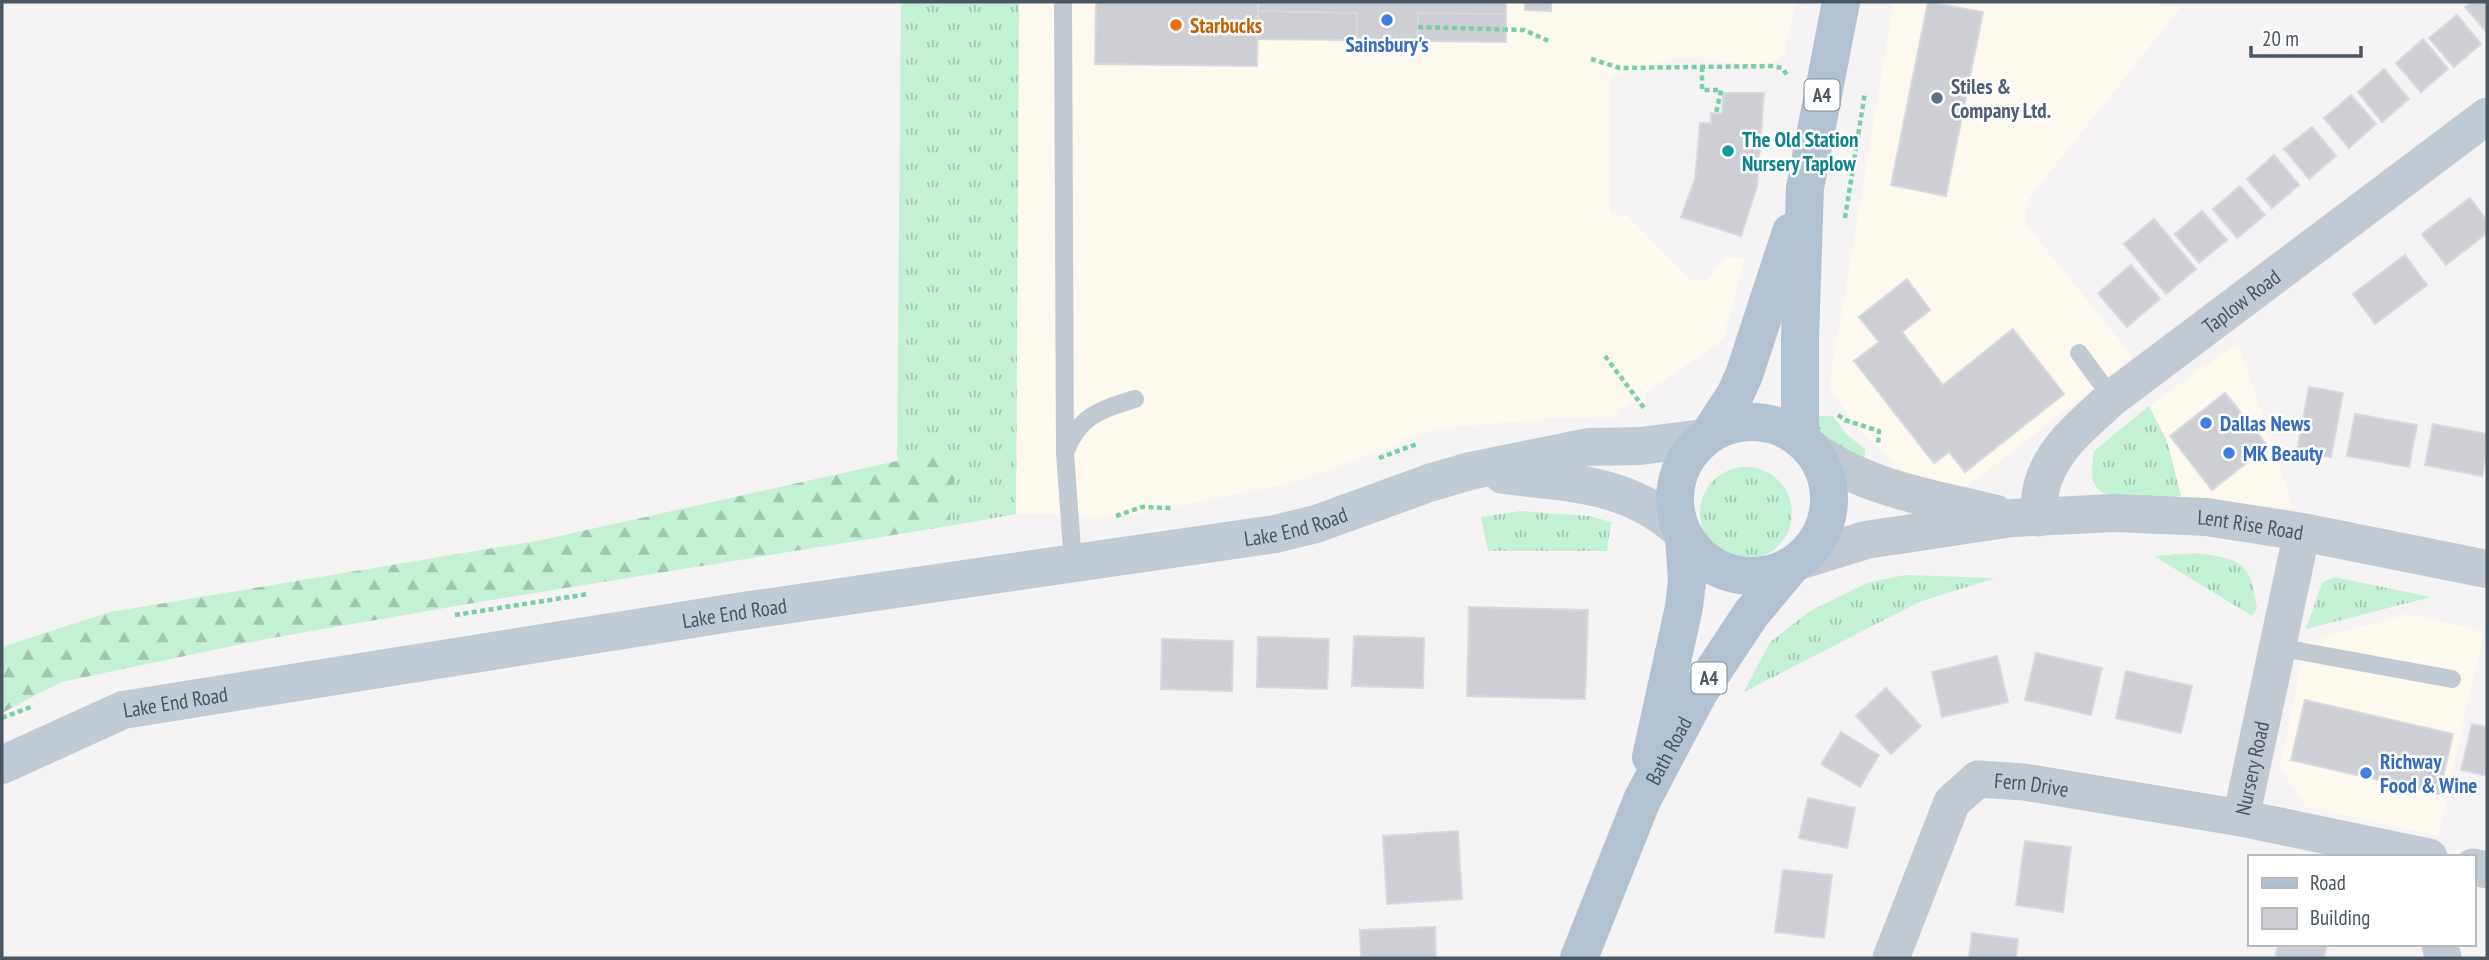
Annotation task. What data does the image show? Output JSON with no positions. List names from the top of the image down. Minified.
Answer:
{"streets":{"main road":["A4","Lake End Road","Bath Road"],"street":["Taplow Road","Lent Rise Road","Nursery Road","Fern Drive"]},"crossings":[["A4","Lake End Road"],["A4","Lent Rise Road"],["A4","Bath Road"],["Taplow Road","Lent Rise Road"],["Lake End Road","Lent Rise Road"],["Lake End Road","Bath Road"],["Lent Rise Road","Bath Road"],["Lent Rise Road","Nursery Road"],["Nursery Road","Fern Drive"]],"places":["Sainsbury's","Starbucks","Stiles & Company Ltd.","The Old Station Nursery Taplow","Dallas News","MK Beauty","Richway Food & Wine"],"legend":["Road","Building"],"scale_bar":"20 m"}
